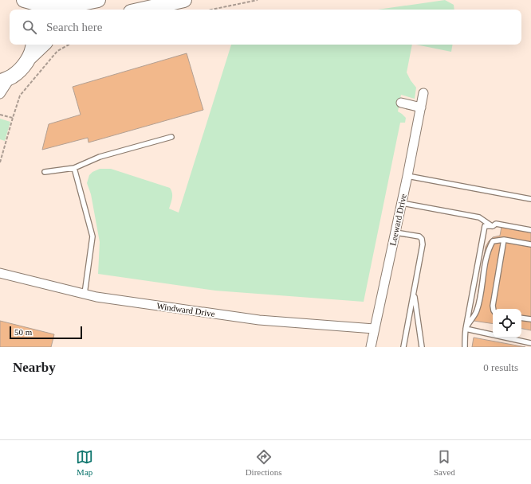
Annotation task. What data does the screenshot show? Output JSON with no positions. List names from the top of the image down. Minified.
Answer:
{"streets":{"street":["Leeward Drive","Windward Drive"]},"crossings":[["Leeward Drive","Windward Drive"]],"scale_bar":"50 m","page":{"search":"Search here","scale":"50 m","heading":["Nearby","0 results"],"nav":["Map","Directions","Saved"]}}
